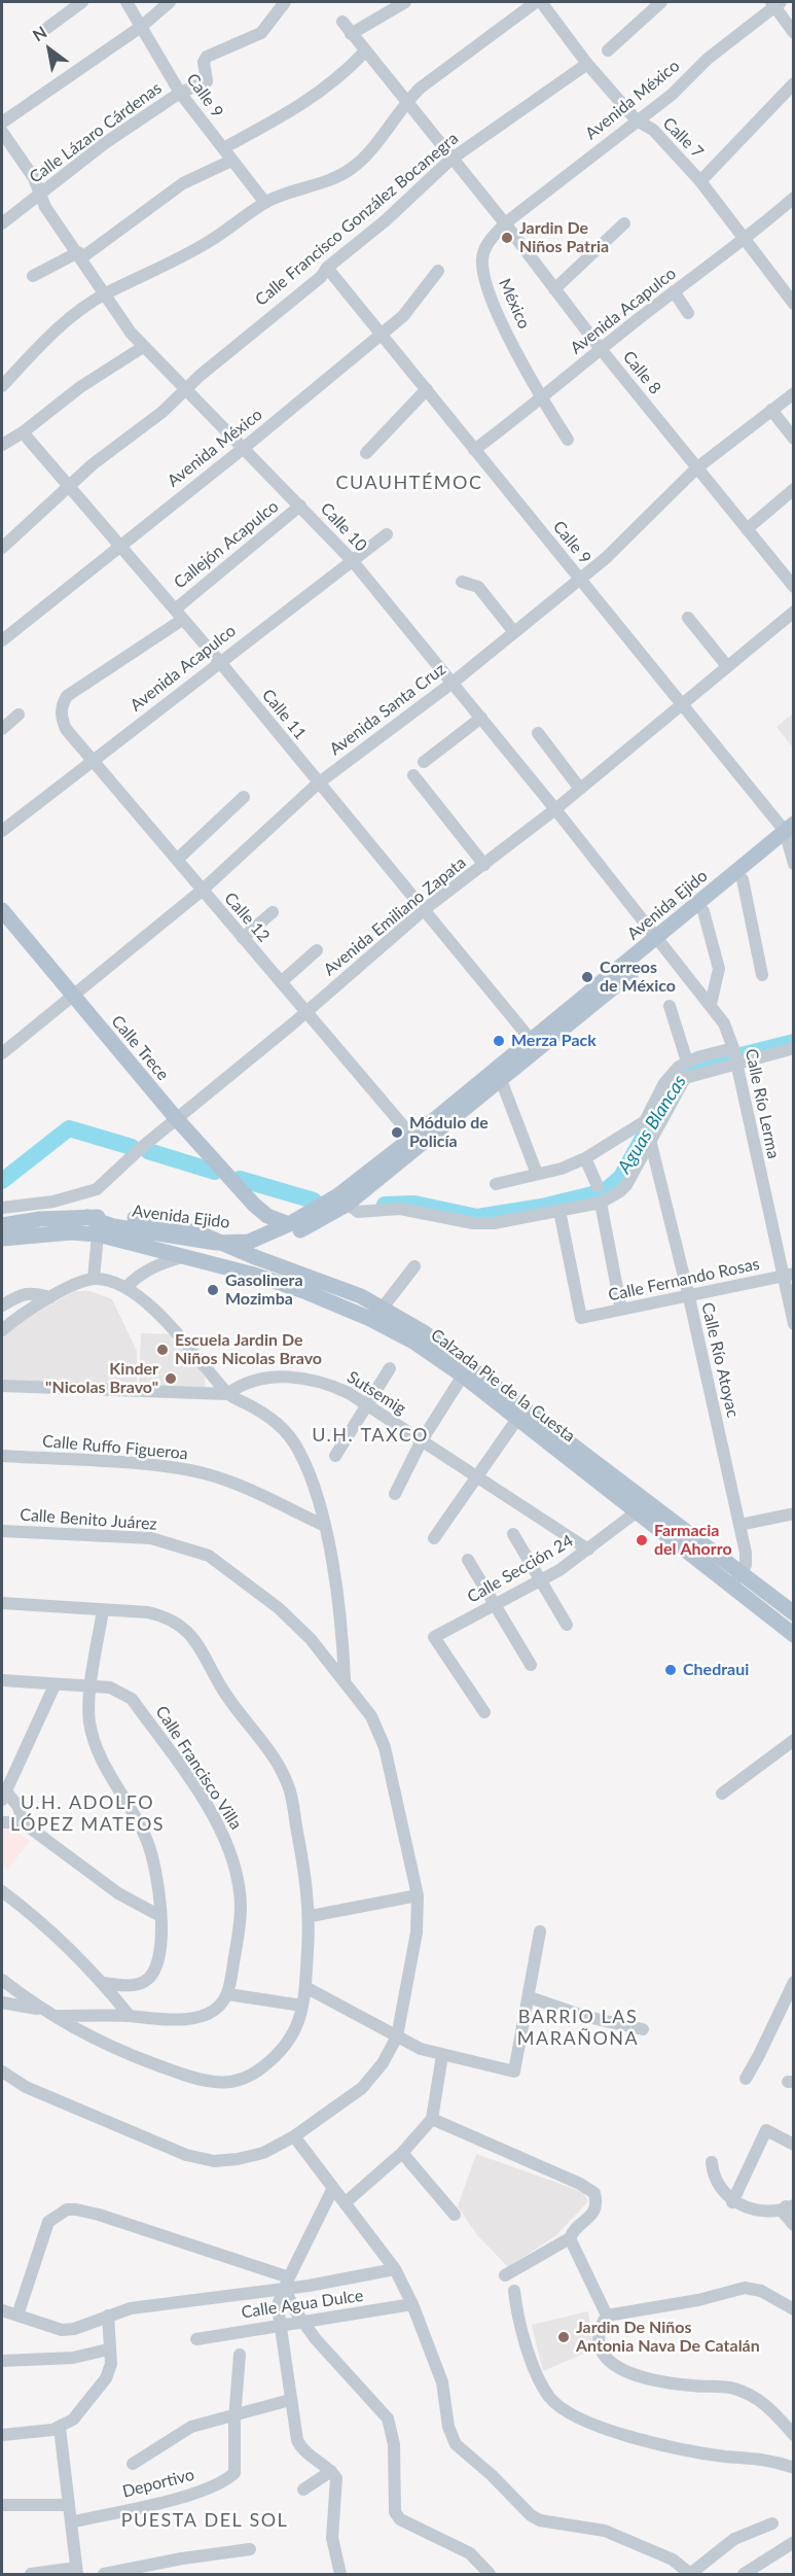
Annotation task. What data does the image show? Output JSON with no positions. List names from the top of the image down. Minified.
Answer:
{"streets":{"main road":["Avenida Ejido","Calle Trece","Calzada Pie de la Cuesta"],"street":["Calle 9","Avenida México","Calle Lázaro Cárdenas","Calle 7","Calle Francisco González Bocanegra","México","Avenida Acapulco","Calle 8","Calle 10","Callejón Acapulco","Avenida Santa Cruz","Calle 11","Avenida Emiliano Zapata","Calle 12","Calle Río Lerma","Calle Fernando Rosas","Calle Río Atoyac","Sutsemig","Calle Ruffo Figueroa","Calle Benito Juárez","Calle Sección 24","Calle Francisco Villa","Calle Agua Dulce","Deportivo"]},"crossings":[["Calle 9","Avenida México"],["Calle 9","Calle Lázaro Cárdenas"],["Calle 9","Calle Francisco González Bocanegra"],["Calle 9","Avenida Acapulco"],["Calle 9","Avenida Santa Cruz"],["Calle 9","Avenida Ejido"],["Calle 9","Avenida Emiliano Zapata"],["Avenida México","Calle 7"],["Avenida México","México"],["Avenida México","Calle 8"],["Avenida México","Calle 10"],["Avenida México","Calle 11"],["Calle Lázaro Cárdenas","Calle 10"],["Calle 7","Calle Francisco González Bocanegra"],["Calle 7","Avenida Acapulco"],["Calle Francisco González Bocanegra","Calle 8"],["Calle Francisco González Bocanegra","Calle 10"],["Calle Francisco González Bocanegra","Calle 11"],["México","Avenida Acapulco"],["México","Calle 8"],["Avenida Acapulco","Calle 8"],["Avenida Acapulco","Calle 10"],["Avenida Acapulco","Calle 11"],["Avenida Acapulco","Calle 12"],["Calle 8","Avenida Santa Cruz"],["Calle 10","Callejón Acapulco"],["Calle 10","Avenida Santa Cruz"],["Calle 10","Avenida Ejido"],["Calle 10","Avenida Emiliano Zapata"],["Calle 10","Calle Río Lerma"],["Callejón Acapulco","Calle 11"],["Callejón Acapulco","Calle 12"],["Avenida Santa Cruz","Calle 11"],["Avenida Santa Cruz","Calle 12"],["Avenida Santa Cruz","Calle Trece"],["Calle 11","Avenida Ejido"],["Calle 11","Avenida Emiliano Zapata"],["Avenida Ejido","Calle 12"],["Avenida Ejido","Calle Trece"],["Avenida Ejido","Calle Río Lerma"],["Avenida Ejido","Calzada Pie de la Cuesta"],["Avenida Emiliano Zapata","Calle 12"],["Avenida Emiliano Zapata","Calle Trece"],["Calle Río Lerma","Calle Fernando Rosas"],["Calle Fernando Rosas","Calle Río Atoyac"],["Calle Río Atoyac","Calzada Pie de la Cuesta"],["Calzada Pie de la Cuesta","Calle Sección 24"],["Sutsemig","Calle Sección 24"]],"districts":["CUAUHTÉMOC","U.H. TAXCO","U.H. ADOLFO LÓPEZ MATEOS","BARRIO LAS MARAÑONA","PUESTA DEL SOL"],"water":["Aguas Blancas"],"places":["Jardin De Niños Patria","Correos de México","Merza Pack","Módulo de Policía","Gasolinera Mozimba","Escuela Jardin De Niños Nicolas Bravo","Kinder \"Nicolas Bravo\"","Farmacia del Ahorro","Chedraui","Jardin De Niños Antonia Nava De Catalán"],"north":"top left"}
